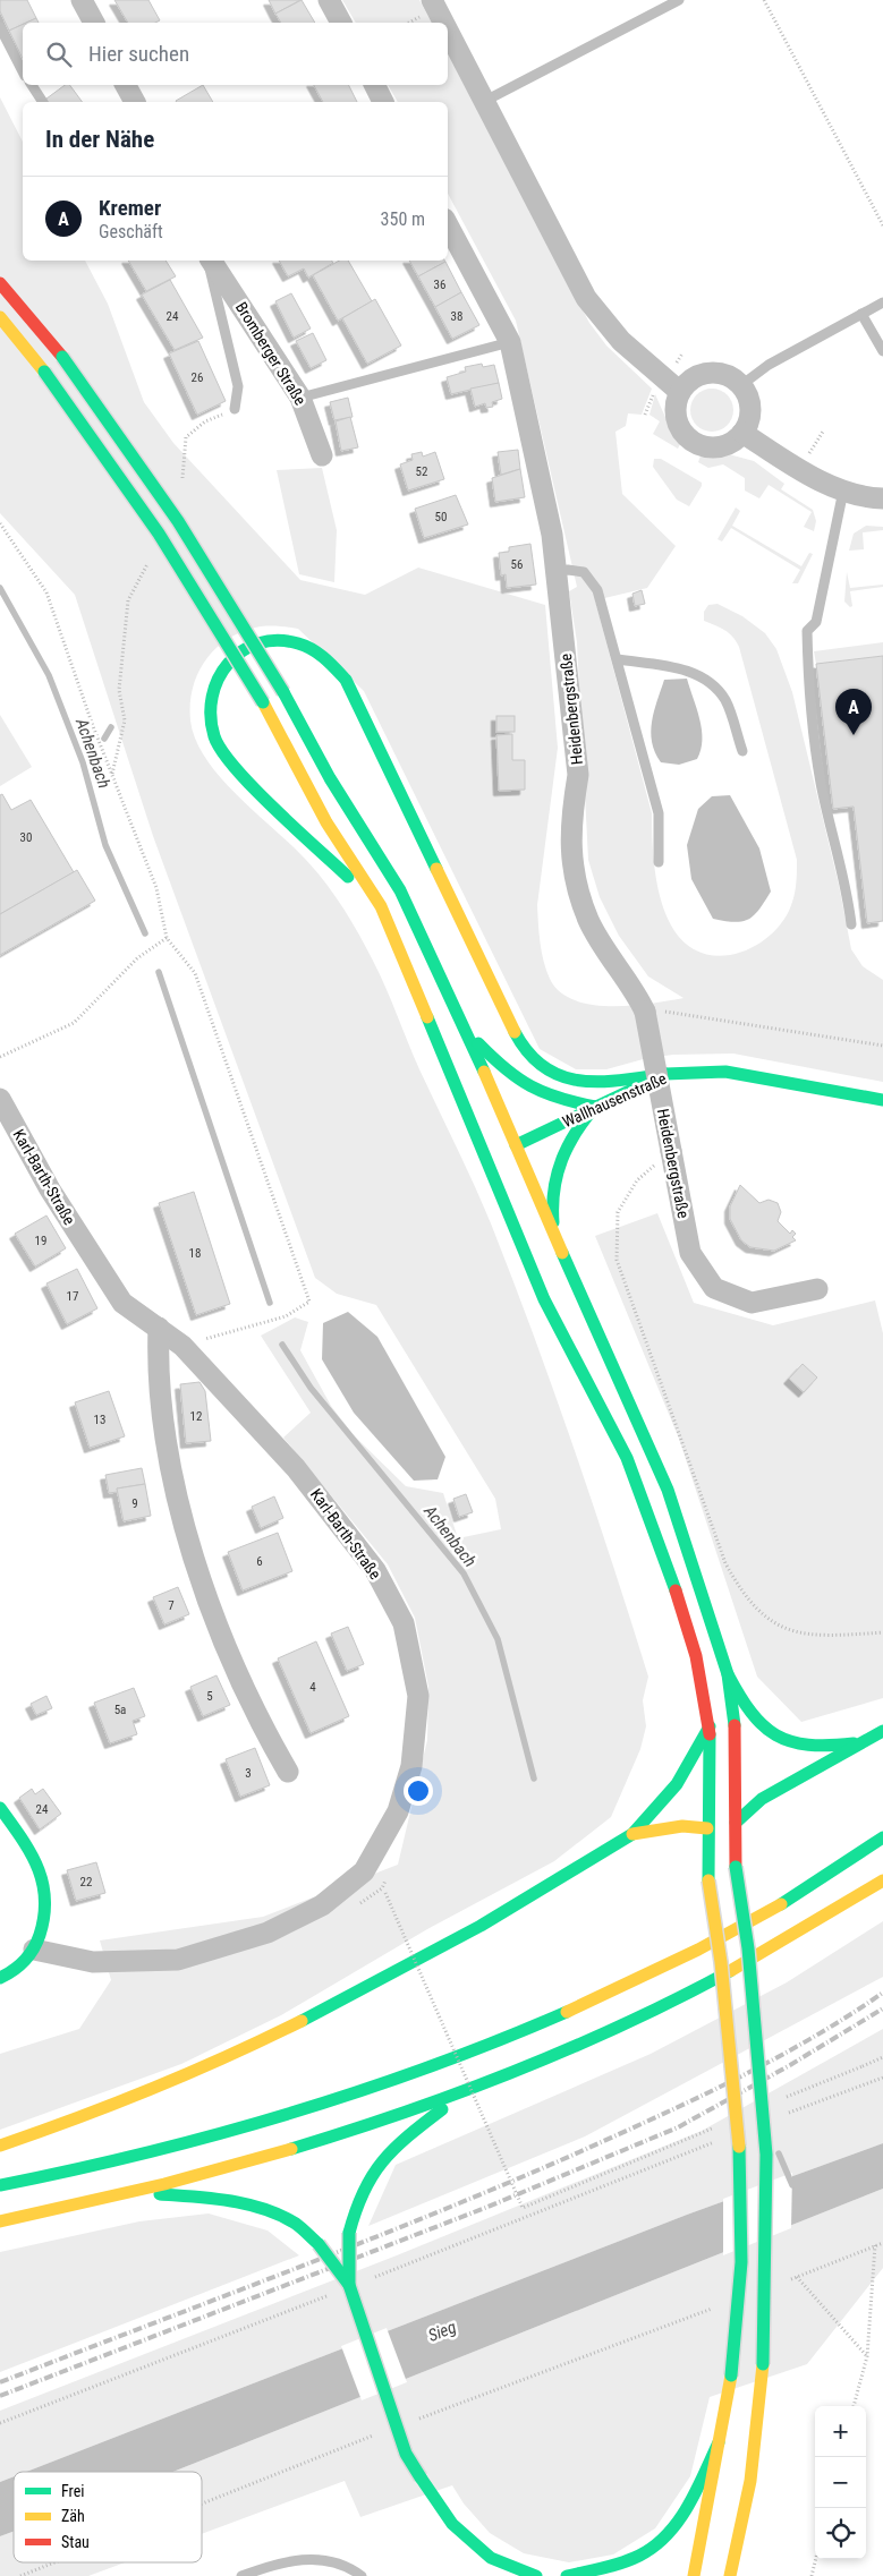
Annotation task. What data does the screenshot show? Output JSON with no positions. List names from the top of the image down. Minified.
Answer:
{"streets":{"main road":["Wallhausenstraße"],"street":["Bromberger Straße","Heidenbergstraße","Karl-Barth-Straße"]},"water":["Achenbach","Sieg"],"house_numbers":["36","24","38","26","52","50","56","30","19","18","17","12","13","9","6","7","4","5","5a","3","24","22"],"legend":["Frei","Zäh","Stau"],"page":{"search":"Hier suchen","heading":"In der Nähe","list":[{"mark":"A","name":"Kremer","note":"Geschäft","value":"350 m"}],"pins":"A","map_buttons":["+","−"]}}
